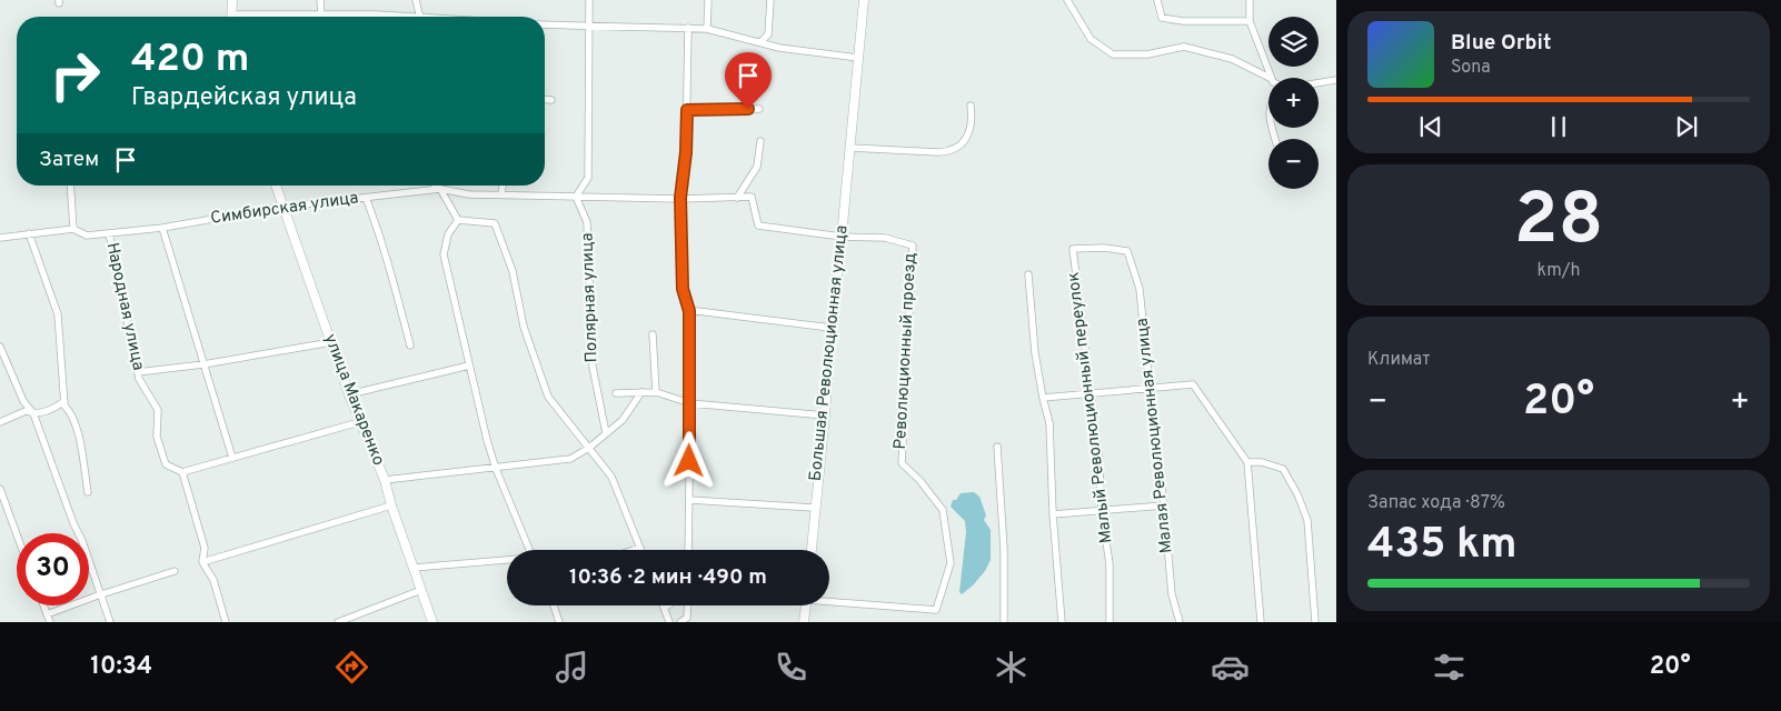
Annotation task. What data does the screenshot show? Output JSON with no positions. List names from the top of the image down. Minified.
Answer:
{"streets":{"street":["Симбирская улица","Полярная улица","Народная улица","Революционный проезд","Большая Революционная улица","улица Макаренко","Малый Революционный переулок","Малая Революционная улица"]},"crossings":[["Симбирская улица","Полярная улица"],["Симбирская улица","Народная улица"],["Симбирская улица","улица Макаренко"],["Революционный проезд","Большая Революционная улица"],["Малый Революционный переулок","Малая Революционная улица"]],"page":{"map_buttons":["+","−"],"turn":["420 m","Гвардейская улица"],"song":["Blue Orbit","Sona"],"then":"Затем","tile":[["28","km/h"],"Климат",["Запас хода · 87%","435 km"]],"heat":["−","20°","+"],"limit":"30","trip":"10:36 · 2 мин · 490 m","tabs":["10:34","20°"]}}
